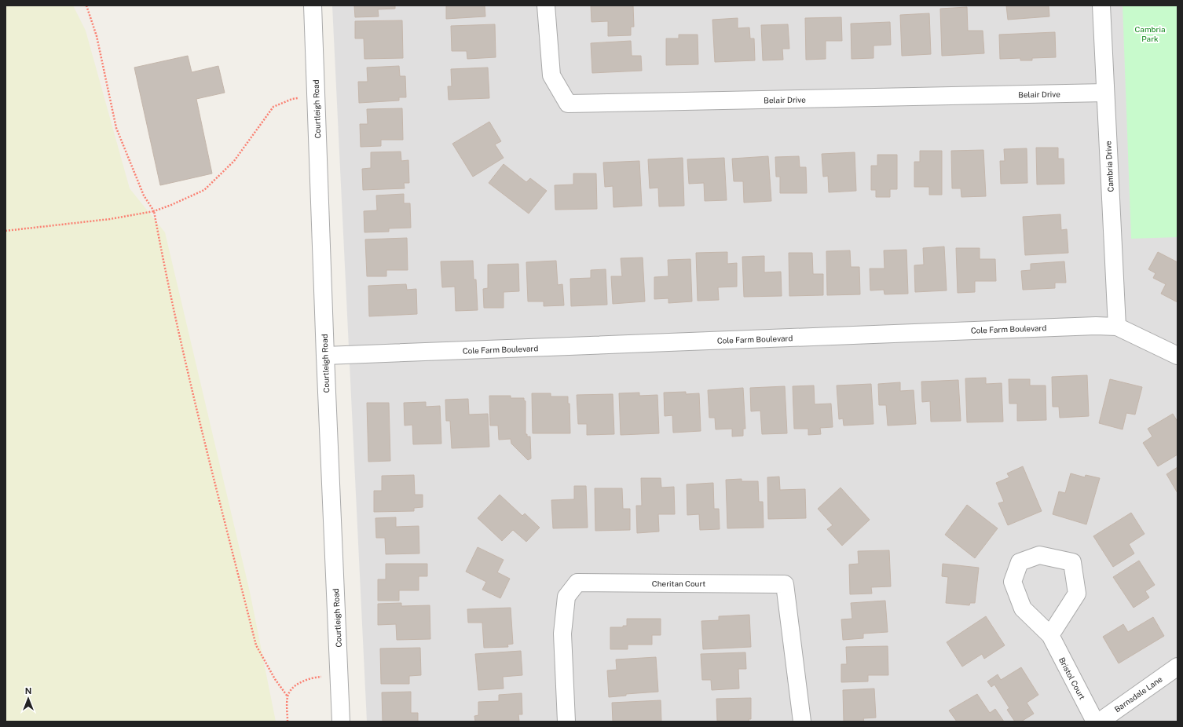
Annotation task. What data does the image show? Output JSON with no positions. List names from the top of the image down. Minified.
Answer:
{"streets":{"street":["Belair Drive","Courtleigh Road","Cambria Drive","Cole Farm Boulevard","Cheritan Court","Bristol Court","Barnsdale Lane"]},"crossings":[["Belair Drive","Cambria Drive"],["Courtleigh Road","Cole Farm Boulevard"],["Cambria Drive","Cole Farm Boulevard"]],"parks":["Cambria Park"],"north":"top"}
